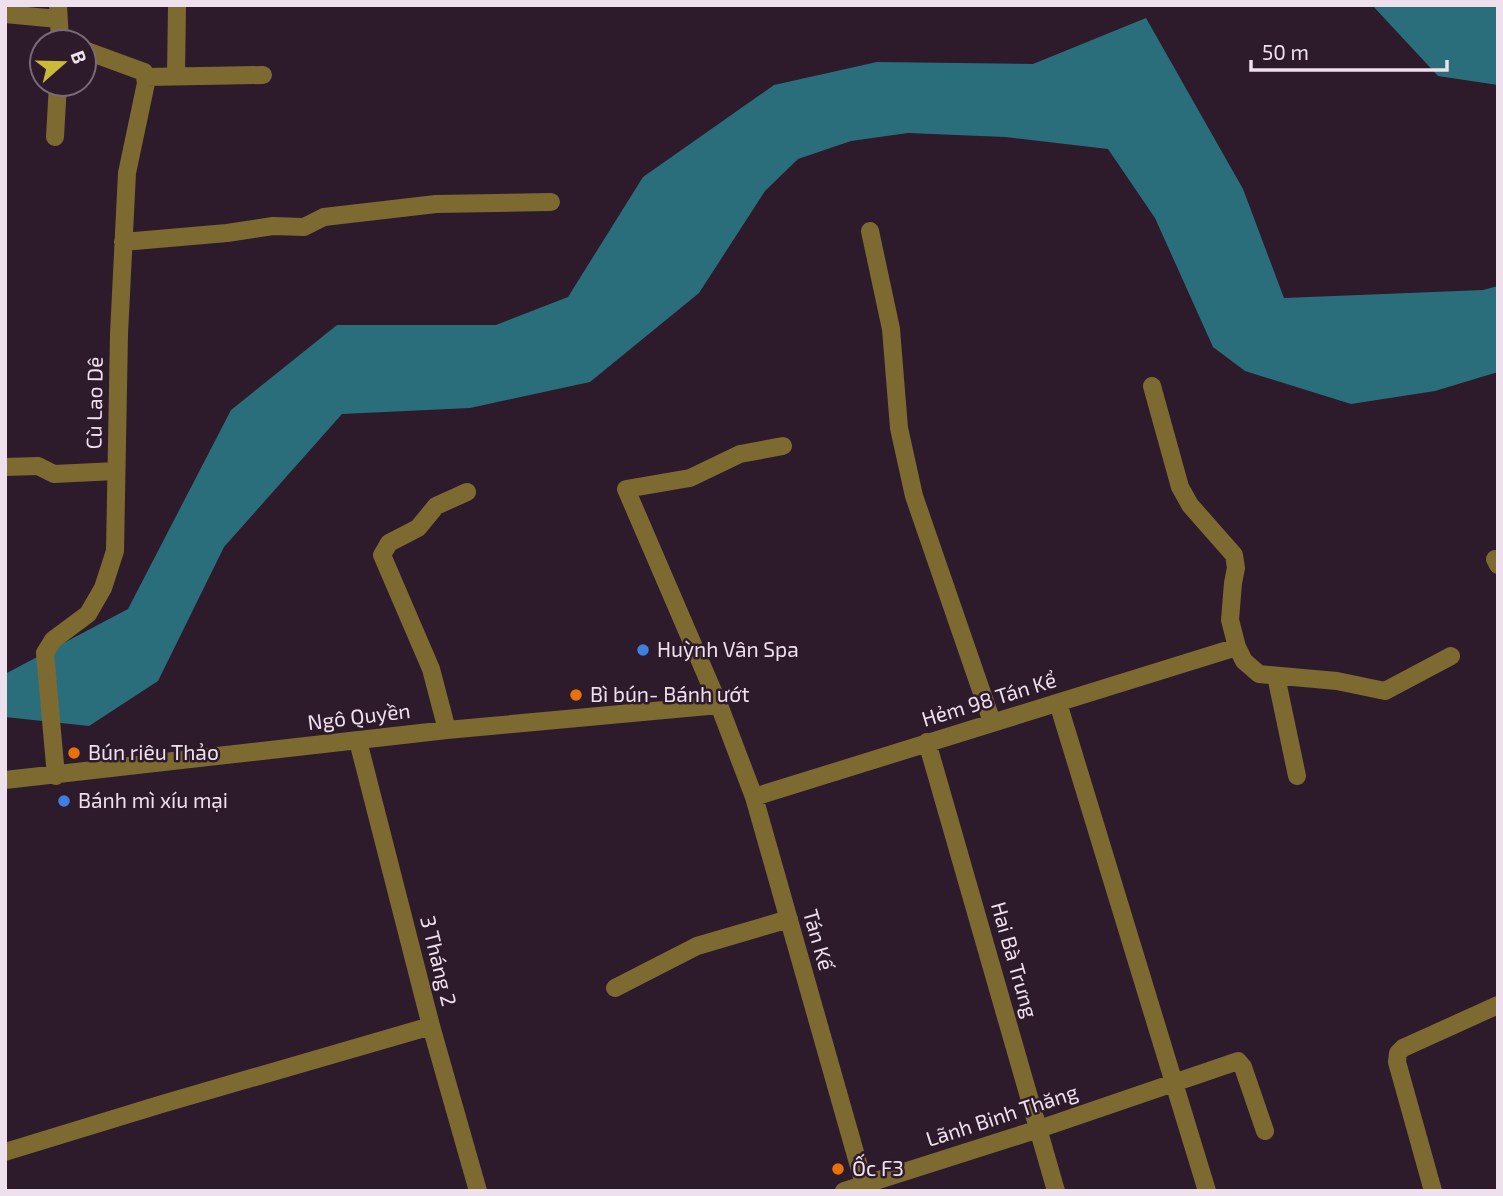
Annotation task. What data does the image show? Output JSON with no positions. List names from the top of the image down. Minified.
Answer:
{"streets":{"street":["Cù Lao Dê","Hẻm 98 Tán Kể","Ngô Quyền","Tán Kế","Hai Bà Trưng","3 Tháng 2","Lãnh Binh Thăng"]},"crossings":[["Cù Lao Dê","Ngô Quyền"],["Hẻm 98 Tán Kể","Tán Kế"],["Hẻm 98 Tán Kể","Hai Bà Trưng"],["Ngô Quyền","Tán Kế"],["Ngô Quyền","3 Tháng 2"],["Tán Kế","Lãnh Binh Thăng"],["Hai Bà Trưng","Lãnh Binh Thăng"]],"places":["Huỳnh Vân Spa","Bì bún- Bánh ướt","Bún riêu Thảo","Bánh mì xíu mại","Ốc F3"],"scale_bar":"50 m","north":"right"}
